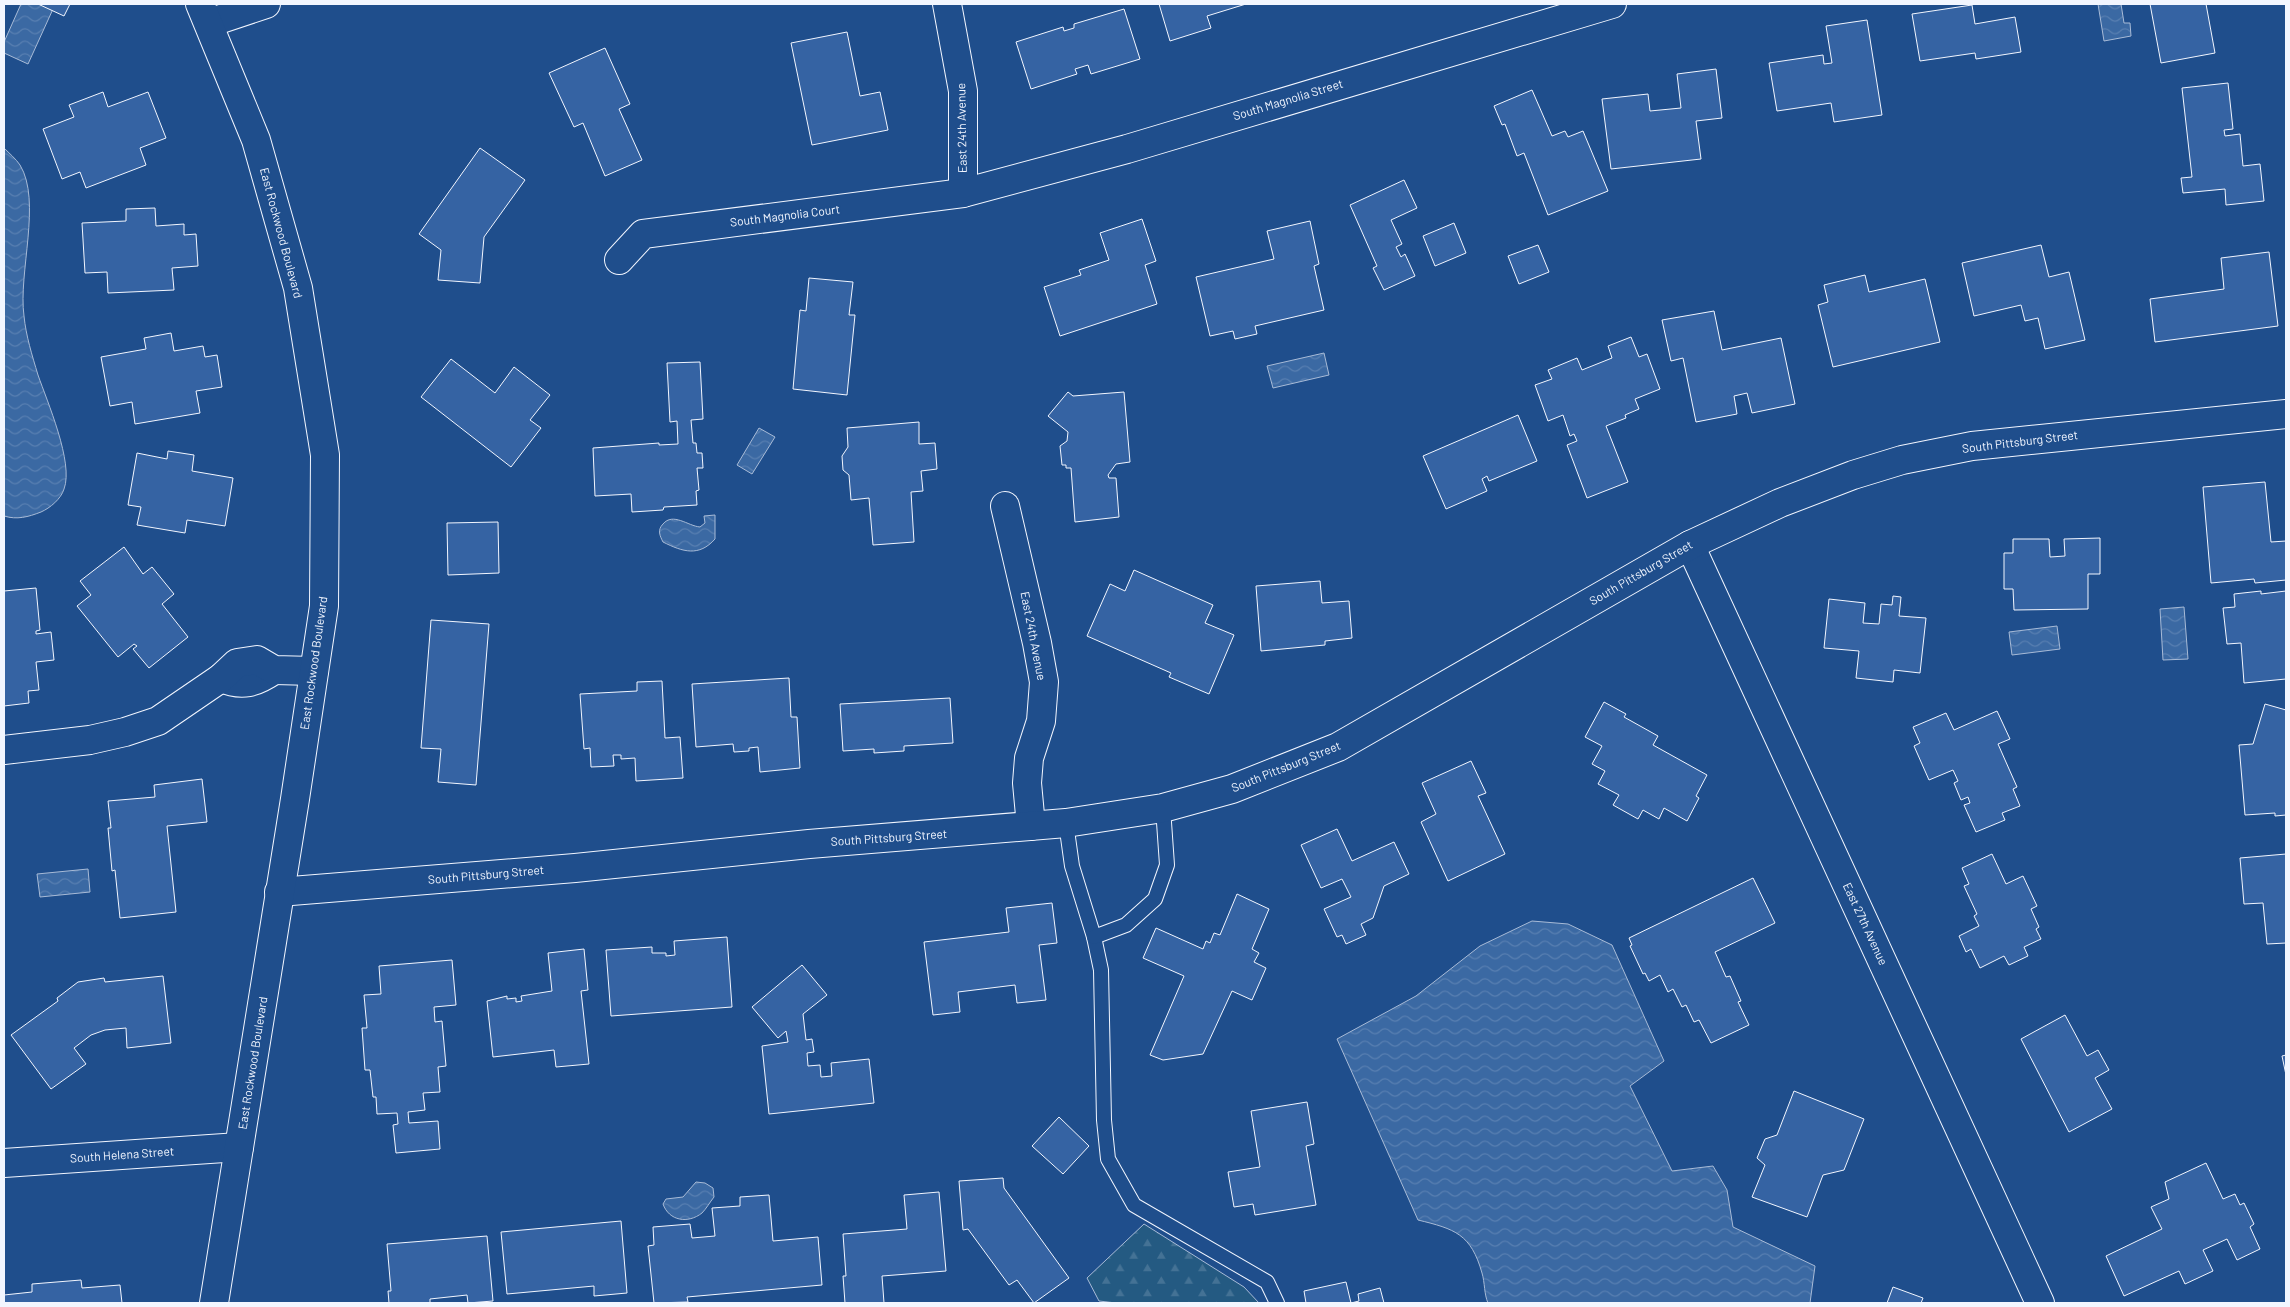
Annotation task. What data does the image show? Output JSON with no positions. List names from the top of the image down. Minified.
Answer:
{"streets":{"street":["South Magnolia Street","East 24th Avenue","South Magnolia Court","East Rockwood Boulevard","South Pittsburg Street","East 27th Avenue","South Helena Street"]},"crossings":[["South Magnolia Street","East 24th Avenue"],["South Magnolia Street","South Magnolia Court"],["East 24th Avenue","South Magnolia Court"],["East 24th Avenue","South Pittsburg Street"],["East Rockwood Boulevard","South Pittsburg Street"],["East Rockwood Boulevard","South Helena Street"],["South Pittsburg Street","East 27th Avenue"]]}
